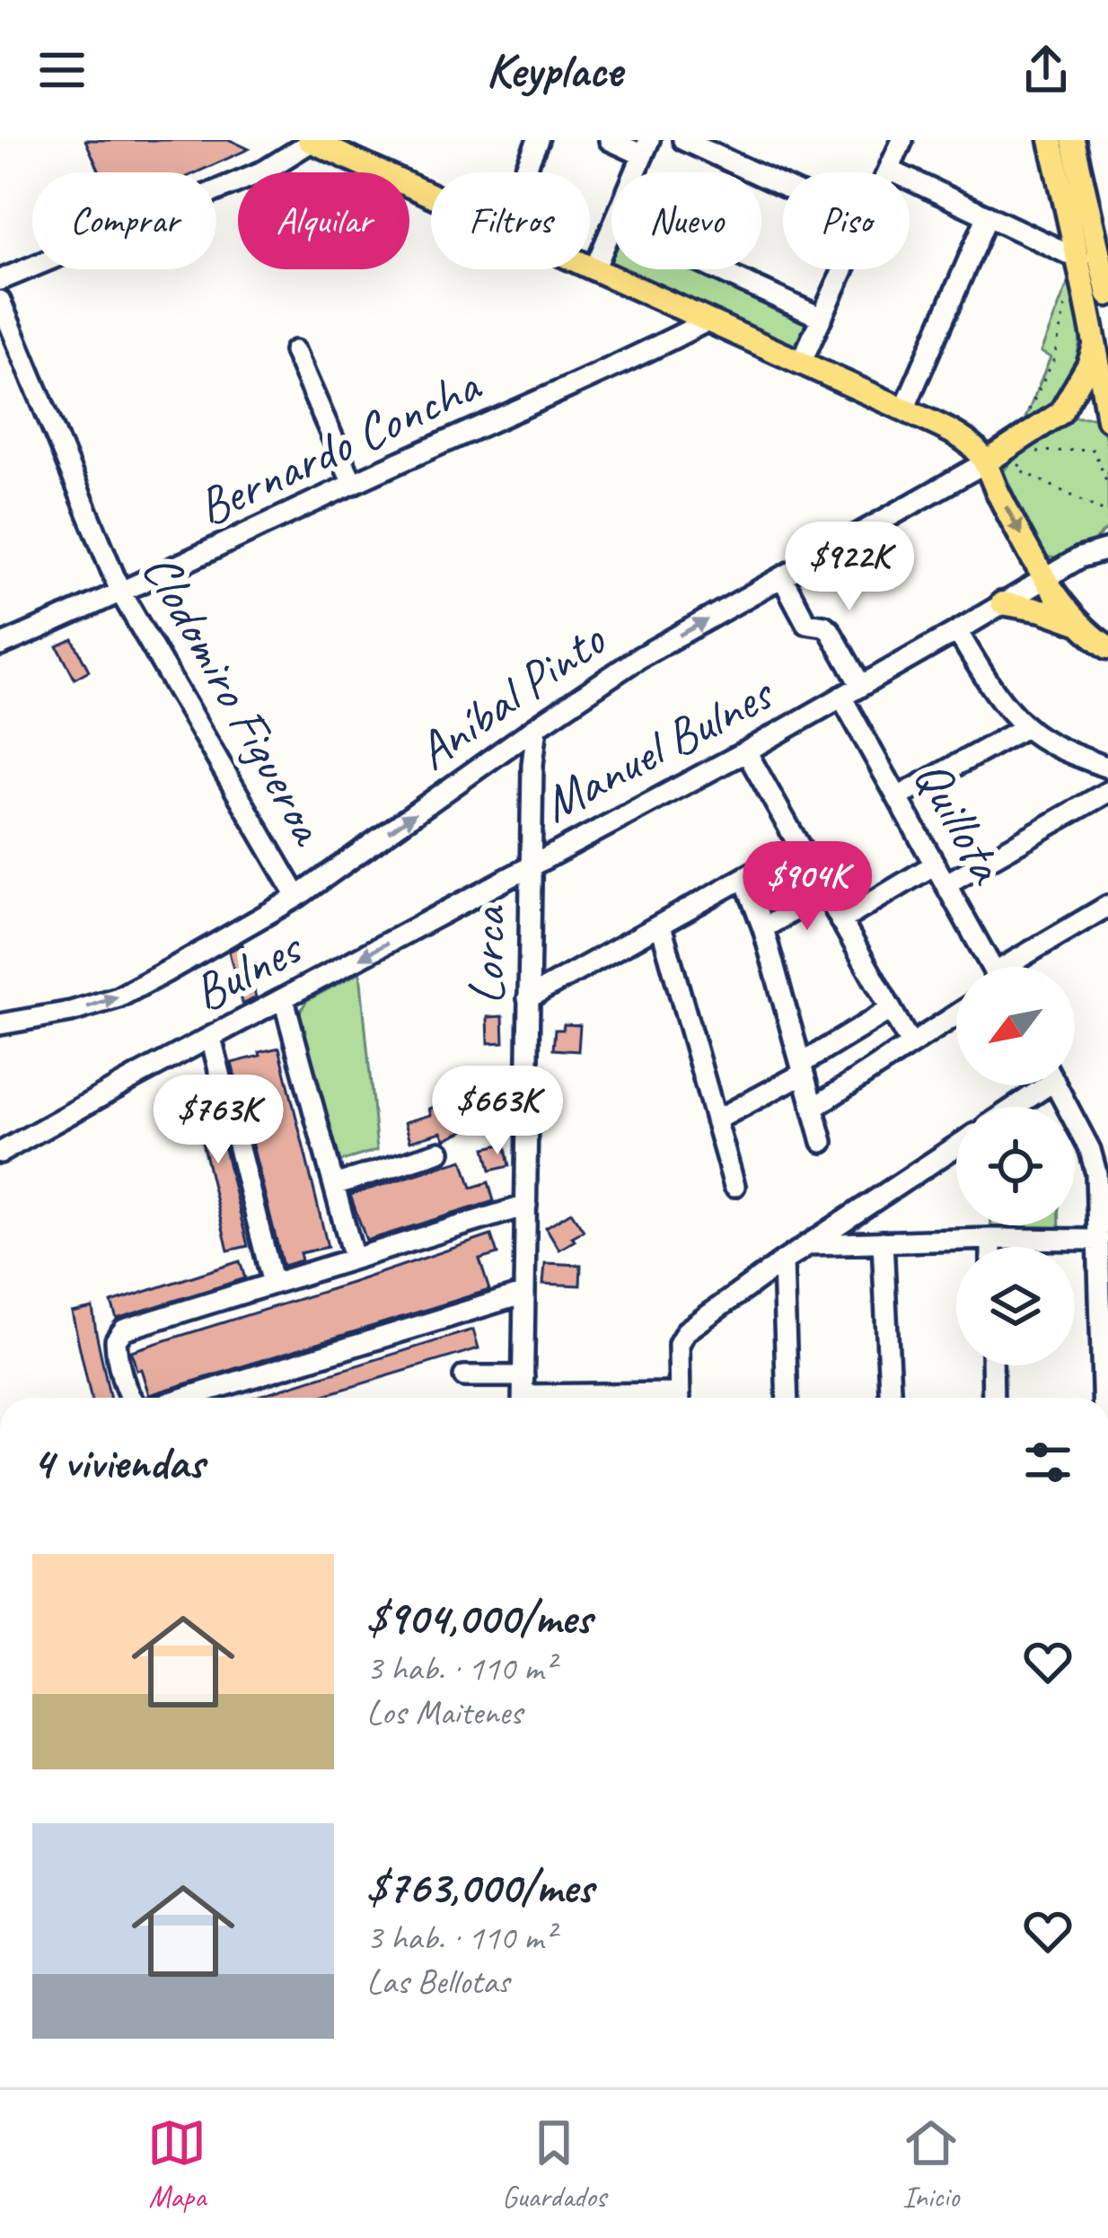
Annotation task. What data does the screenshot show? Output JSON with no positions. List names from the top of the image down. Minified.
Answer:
{"streets":{"main road":["Aníbal Pinto"],"street":["Bernardo Concha","Clodomiro Figueroa","Manuel Bulnes","Quillota","Lorca","Bulnes"]},"crossings":[["Bernardo Concha","Clodomiro Figueroa"],["Aníbal Pinto","Clodomiro Figueroa"],["Aníbal Pinto","Lorca"],["Manuel Bulnes","Quillota"],["Manuel Bulnes","Lorca"],["Manuel Bulnes","Bulnes"],["Lorca","Bulnes"]],"one_way":["Aníbal Pinto","Bulnes"],"north":"bottom left","page":{"header":"Keyplace","chip":["Comprar","Alquilar","Filtros","Nuevo","Piso"],"price":["$922K","$904K","$663K","$763K"],"heading":"4 viviendas","list":[{"name":"$904,000/mes","note":"3 hab. · 110 m² · Los Maitenes"},{"name":"$763,000/mes","note":"3 hab. · 110 m² · Las Bellotas"}],"tabs":["Mapa","Guardados","Inicio"]}}
